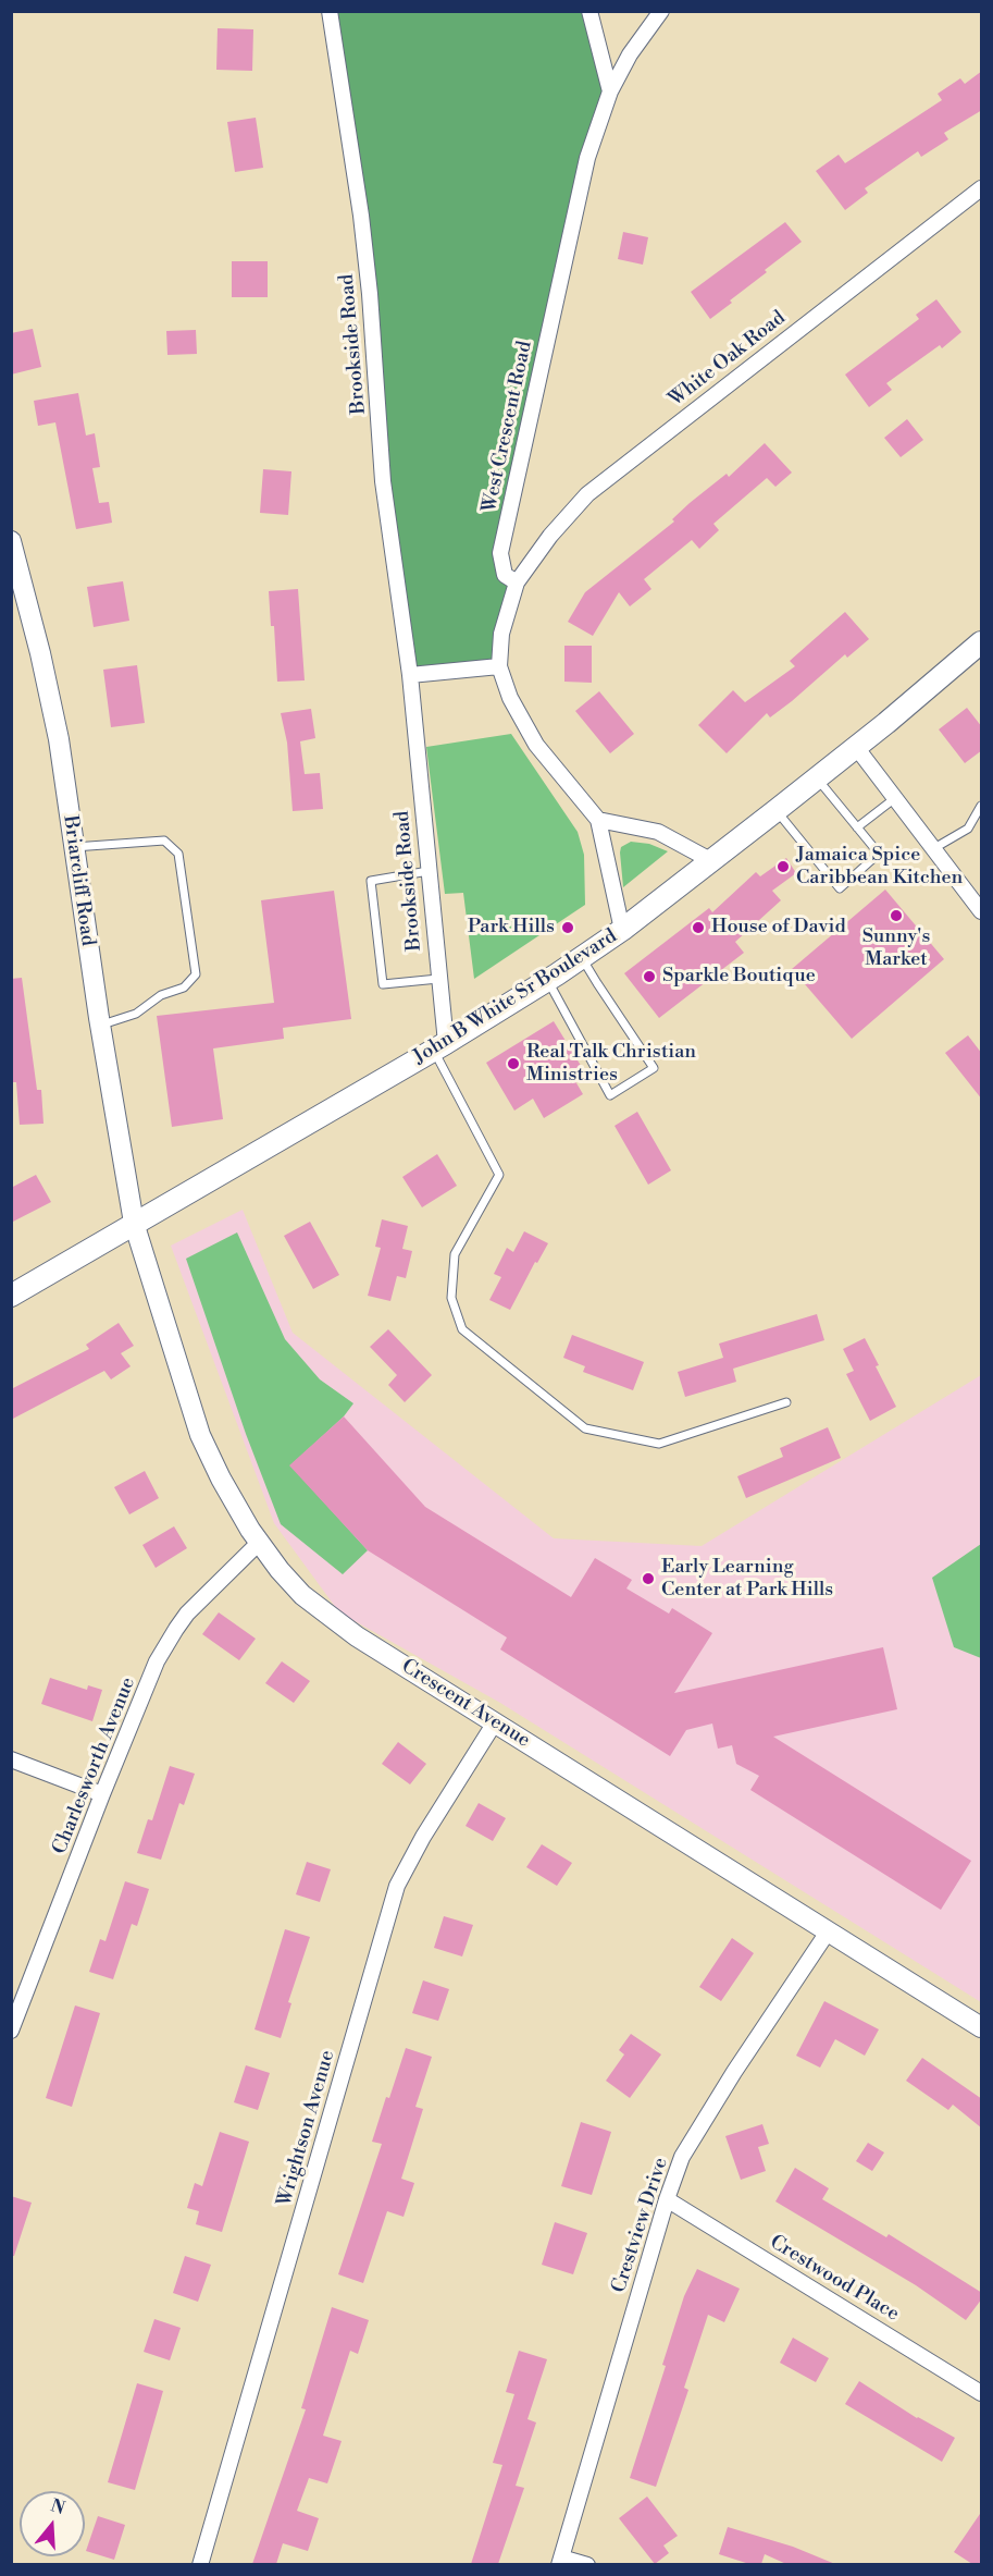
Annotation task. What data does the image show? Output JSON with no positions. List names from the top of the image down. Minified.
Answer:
{"streets":{"main road":["John B White Sr Boulevard"],"street":["Brookside Road","White Oak Road","West Crescent Road","Briarcliff Road","Crescent Avenue","Charlesworth Avenue","Wrightson Avenue","Crestview Drive","Crestwood Place"]},"crossings":[["Brookside Road","John B White Sr Boulevard"],["White Oak Road","West Crescent Road"],["Briarcliff Road","John B White Sr Boulevard"],["Briarcliff Road","Crescent Avenue"],["John B White Sr Boulevard","Crescent Avenue"],["Crescent Avenue","Charlesworth Avenue"],["Crescent Avenue","Wrightson Avenue"],["Crescent Avenue","Crestview Drive"],["Crestview Drive","Crestwood Place"]],"places":["Jamaica Spice Caribbean Kitchen","Sunny's Market","Park Hills","House of David","Sparkle Boutique","Real Talk Christian Ministries","Early Learning Center at Park Hills"],"north":"top"}
